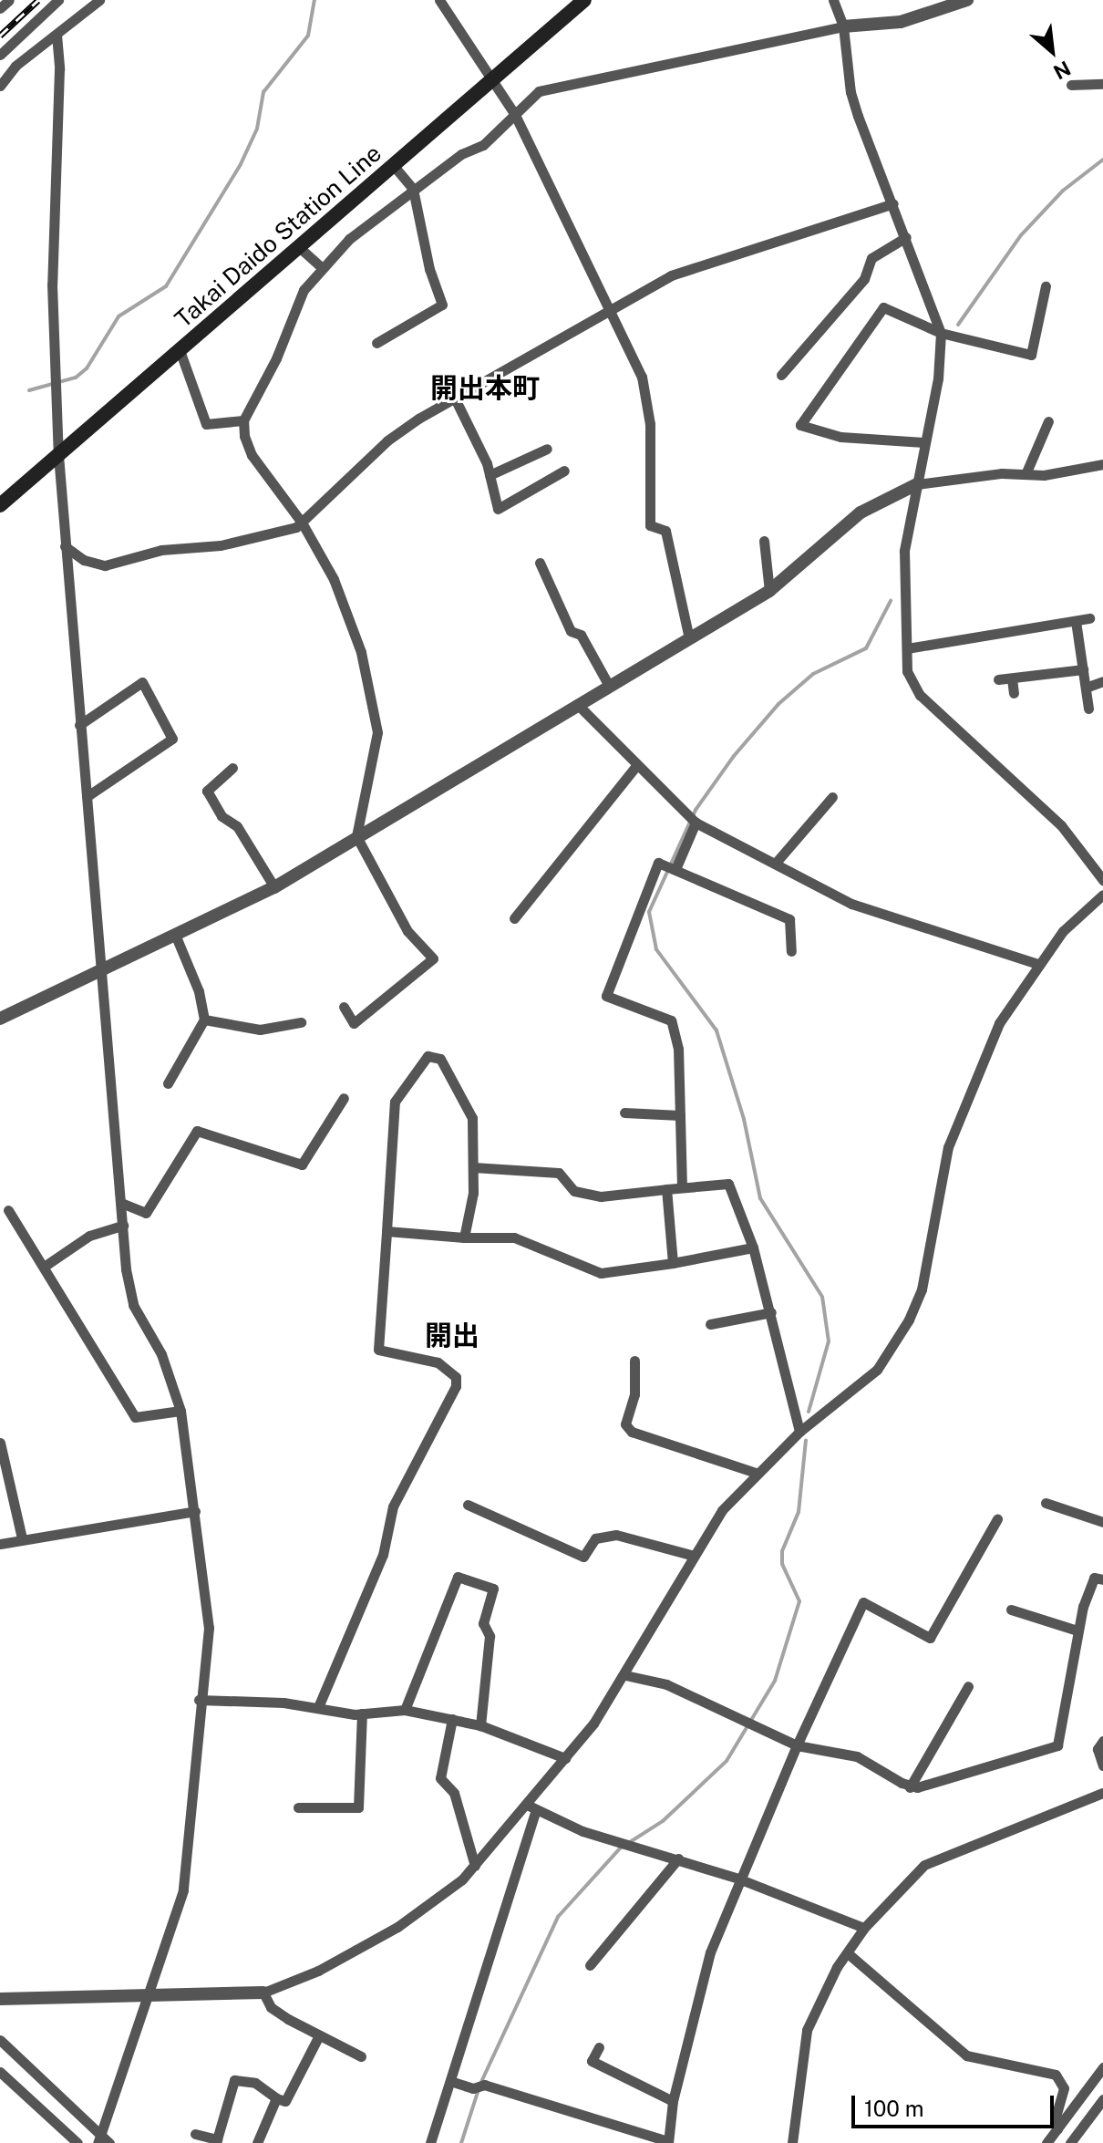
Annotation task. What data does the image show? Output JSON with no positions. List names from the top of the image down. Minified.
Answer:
{"streets":{"main road":["Takai Daido Station Line"]},"districts":["開出本町","開出"],"scale_bar":"100 m","north":"bottom right"}
